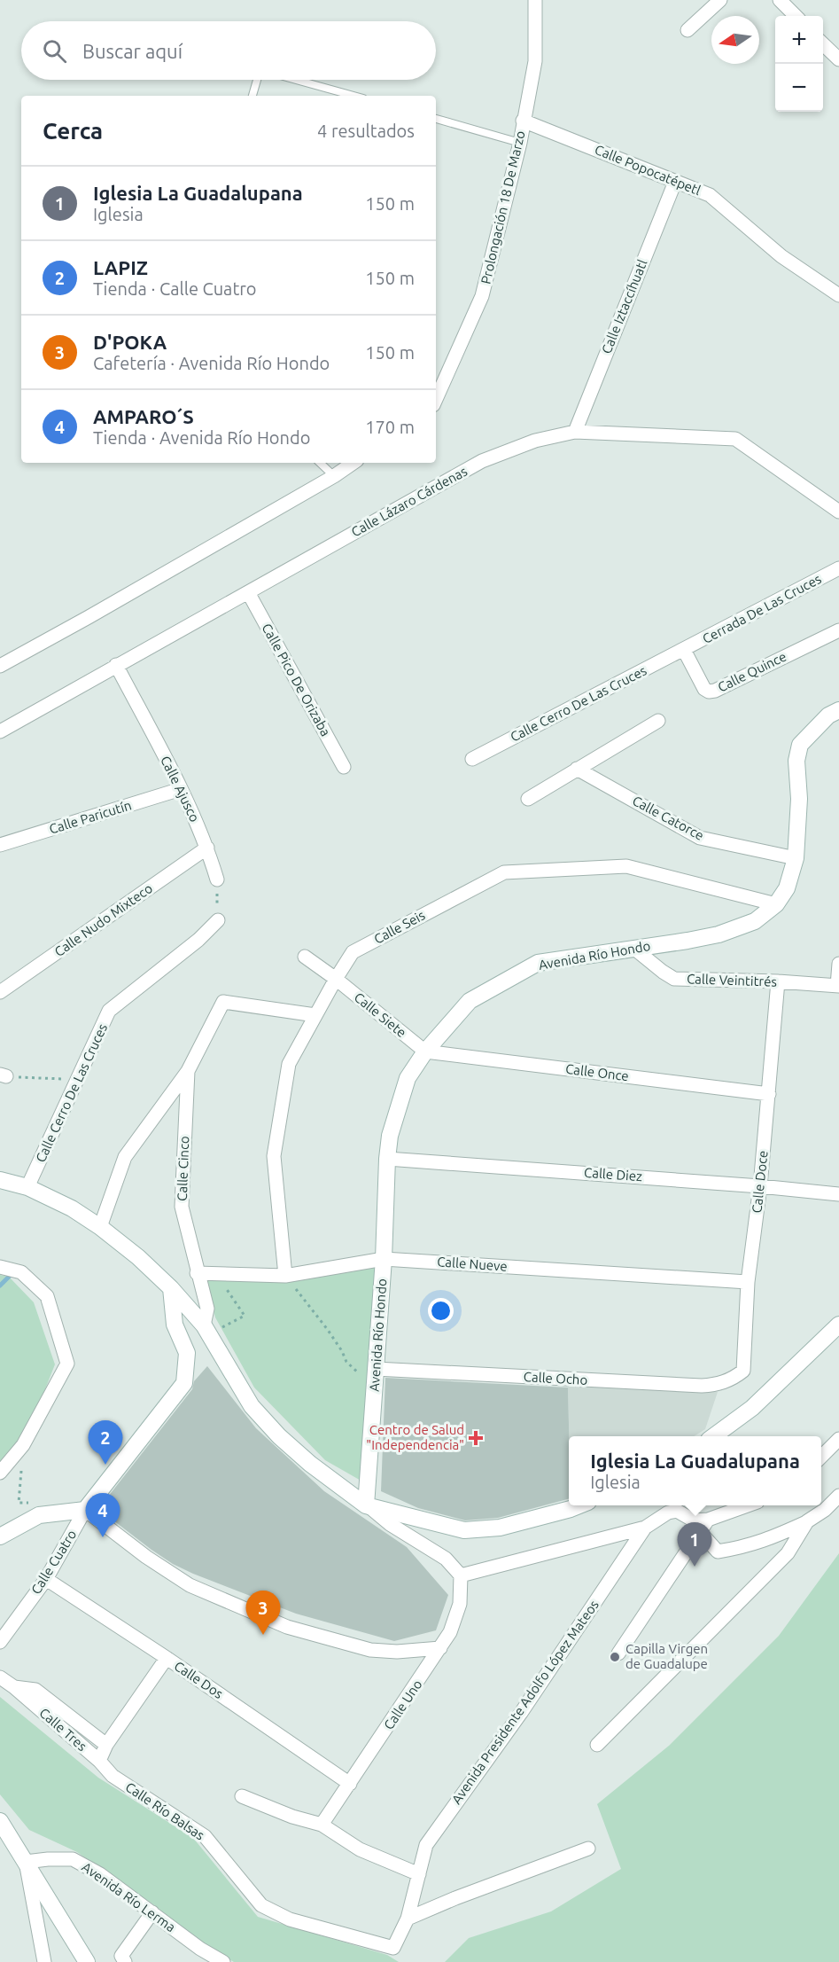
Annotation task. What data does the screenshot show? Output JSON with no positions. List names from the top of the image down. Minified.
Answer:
{"streets":{"street":["Calle Popocatépetl","Prolongación 18 De Marzo","Calle Iztaccíhuatl","Calle Lázaro Cárdenas","Cerrada De Las Cruces","Calle Quince","Calle Pico De Orizaba","Calle Cerro De Las Cruces","Calle Ajusco","Calle Paricutín","Calle Catorce","Calle Nudo Mixteco","Calle Seis","Avenida Río Hondo","Calle Veintitrés","Calle Siete","Calle Once","Calle Cinco","Calle Diez","Calle Doce","Calle Nueve","Calle Ocho","Calle Cuatro","Calle Dos","Avenida Presidente Adolfo López Mateos","Calle Uno","Calle Tres","Calle Río Balsas","Avenida Río Lerma"]},"crossings":[["Calle Popocatépetl","Prolongación 18 De Marzo"],["Calle Popocatépetl","Calle Iztaccíhuatl"],["Calle Iztaccíhuatl","Calle Lázaro Cárdenas"],["Calle Lázaro Cárdenas","Calle Pico De Orizaba"],["Calle Lázaro Cárdenas","Calle Ajusco"],["Cerrada De Las Cruces","Calle Quince"],["Cerrada De Las Cruces","Calle Cerro De Las Cruces"],["Calle Quince","Calle Cerro De Las Cruces"],["Calle Ajusco","Calle Paricutín"],["Calle Ajusco","Calle Nudo Mixteco"],["Calle Catorce","Avenida Río Hondo"],["Calle Seis","Avenida Río Hondo"],["Calle Seis","Calle Siete"],["Calle Seis","Calle Nueve"],["Avenida Río Hondo","Calle Veintitrés"],["Avenida Río Hondo","Calle Siete"],["Avenida Río Hondo","Calle Once"],["Avenida Río Hondo","Calle Diez"],["Avenida Río Hondo","Calle Nueve"],["Avenida Río Hondo","Calle Ocho"],["Calle Veintitrés","Calle Doce"],["Calle Siete","Calle Once"],["Calle Once","Calle Doce"],["Calle Cinco","Calle Nueve"],["Calle Diez","Calle Doce"],["Calle Doce","Calle Nueve"],["Calle Doce","Calle Ocho"],["Calle Cuatro","Calle Dos"],["Calle Dos","Calle Uno"],["Calle Dos","Calle Tres"],["Avenida Presidente Adolfo López Mateos","Calle Río Balsas"],["Calle Tres","Calle Río Balsas"]],"places":{"health":["Centro de Salud \"Independencia\""],"other":["Capilla Virgen de Guadalupe"]},"north":"left","page":{"map_buttons":["+","−"],"search":"Buscar aquí","heading":["Cerca","4 resultados"],"list":[{"mark":"1","name":"Iglesia La Guadalupana","note":"Iglesia","value":"150 m"},{"mark":"2","name":"LAPIZ","note":"Tienda · Calle Cuatro","value":"150 m"},{"mark":"3","name":"D'POKA","note":"Cafetería · Avenida Río Hondo","value":"150 m"},{"mark":"4","name":"AMPARO´S","note":"Tienda · Avenida Río Hondo","value":"170 m"}],"pins":["2","4","1","3"],"popup":["Iglesia La Guadalupana","Iglesia"]}}
